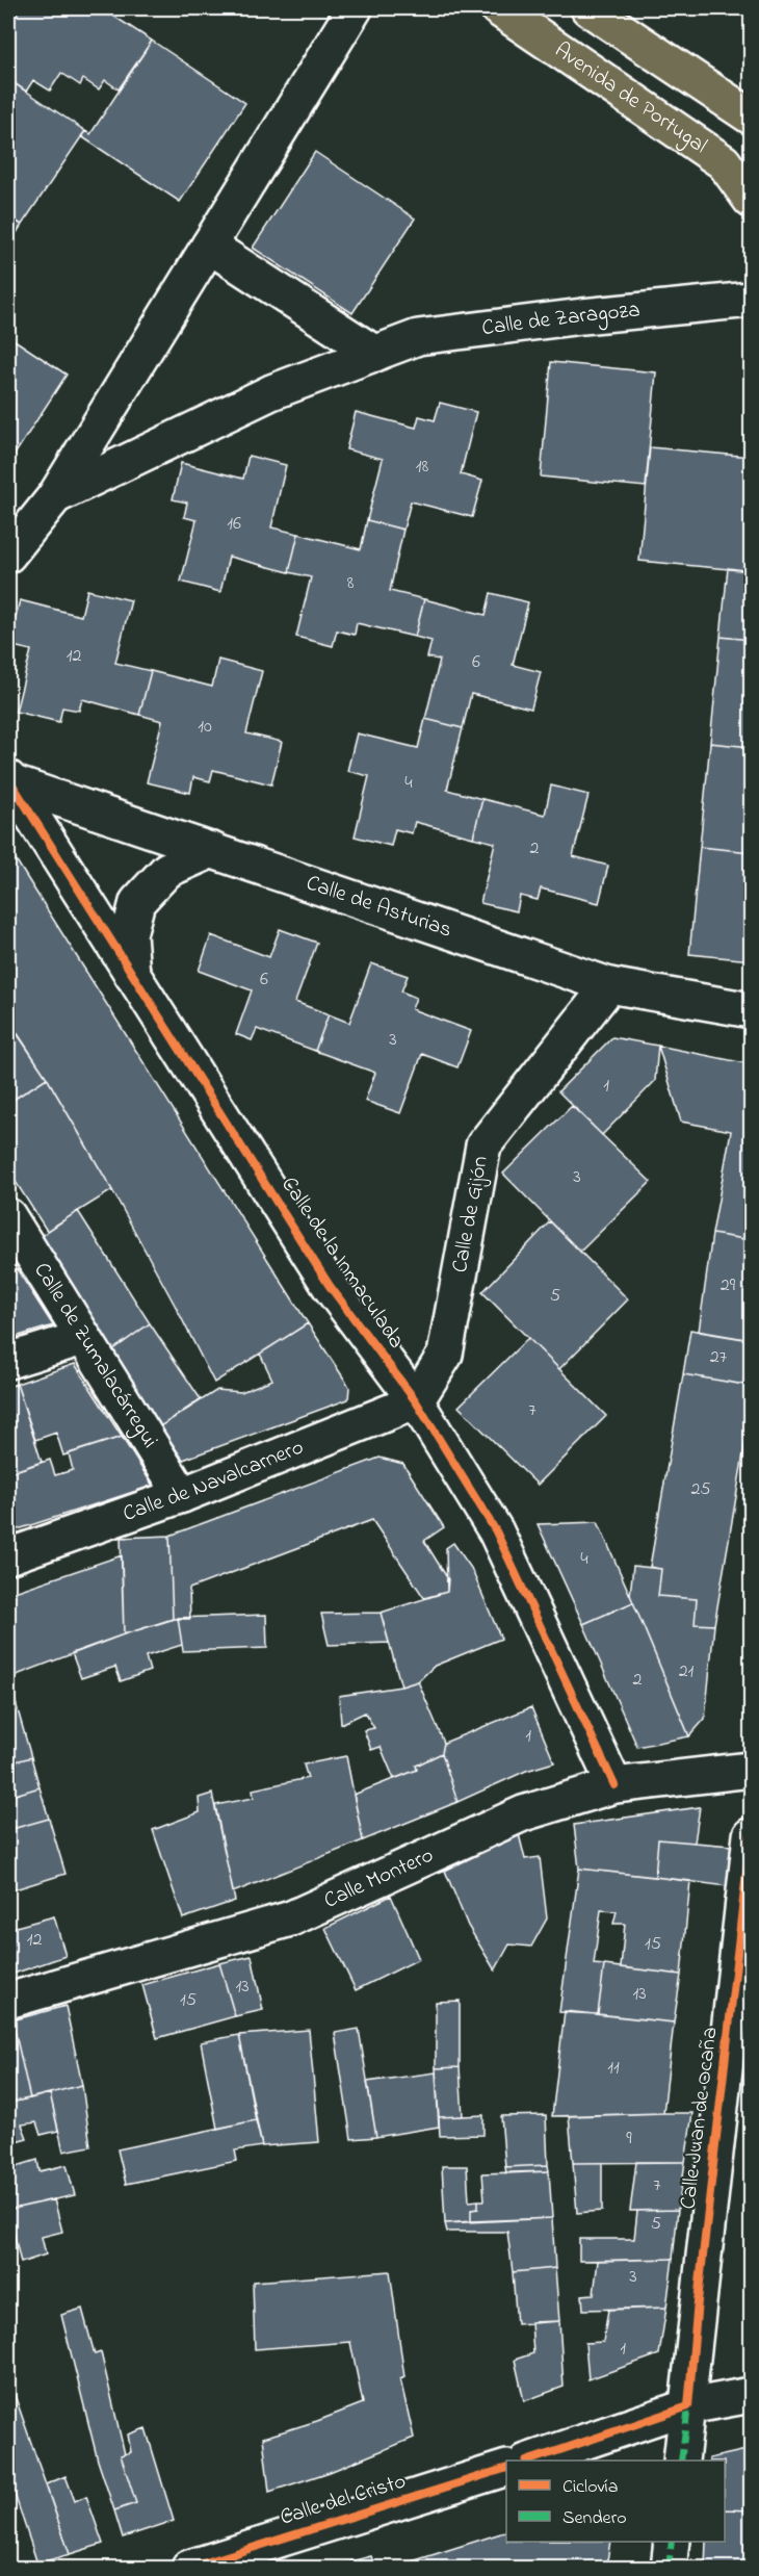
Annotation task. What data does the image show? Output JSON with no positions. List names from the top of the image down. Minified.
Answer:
{"streets":{"main road":["Avenida de Portugal"],"street":["Calle de Zaragoza","Calle de Asturias","Calle de Gijón","Calle de la Inmaculada","Calle de Zumalacárregui","Calle de Navalcarnero","Calle Montero","Calle Juan de Ocaña","Calle del Cristo"]},"crossings":[["Calle de Asturias","Calle de Gijón"],["Calle de Asturias","Calle de la Inmaculada"],["Calle de Gijón","Calle de la Inmaculada"],["Calle de Gijón","Calle de Navalcarnero"],["Calle de la Inmaculada","Calle de Navalcarnero"],["Calle de la Inmaculada","Calle Montero"],["Calle de Zumalacárregui","Calle de Navalcarnero"]],"house_numbers":["18","16","8","12","6","10","4","2","6","3","1","3","29","5","27","7","25","4","21","2","1","12","15","13","13","15","11","9","7","5","3","1"],"legend":["Ciclovía","Sendero"]}
